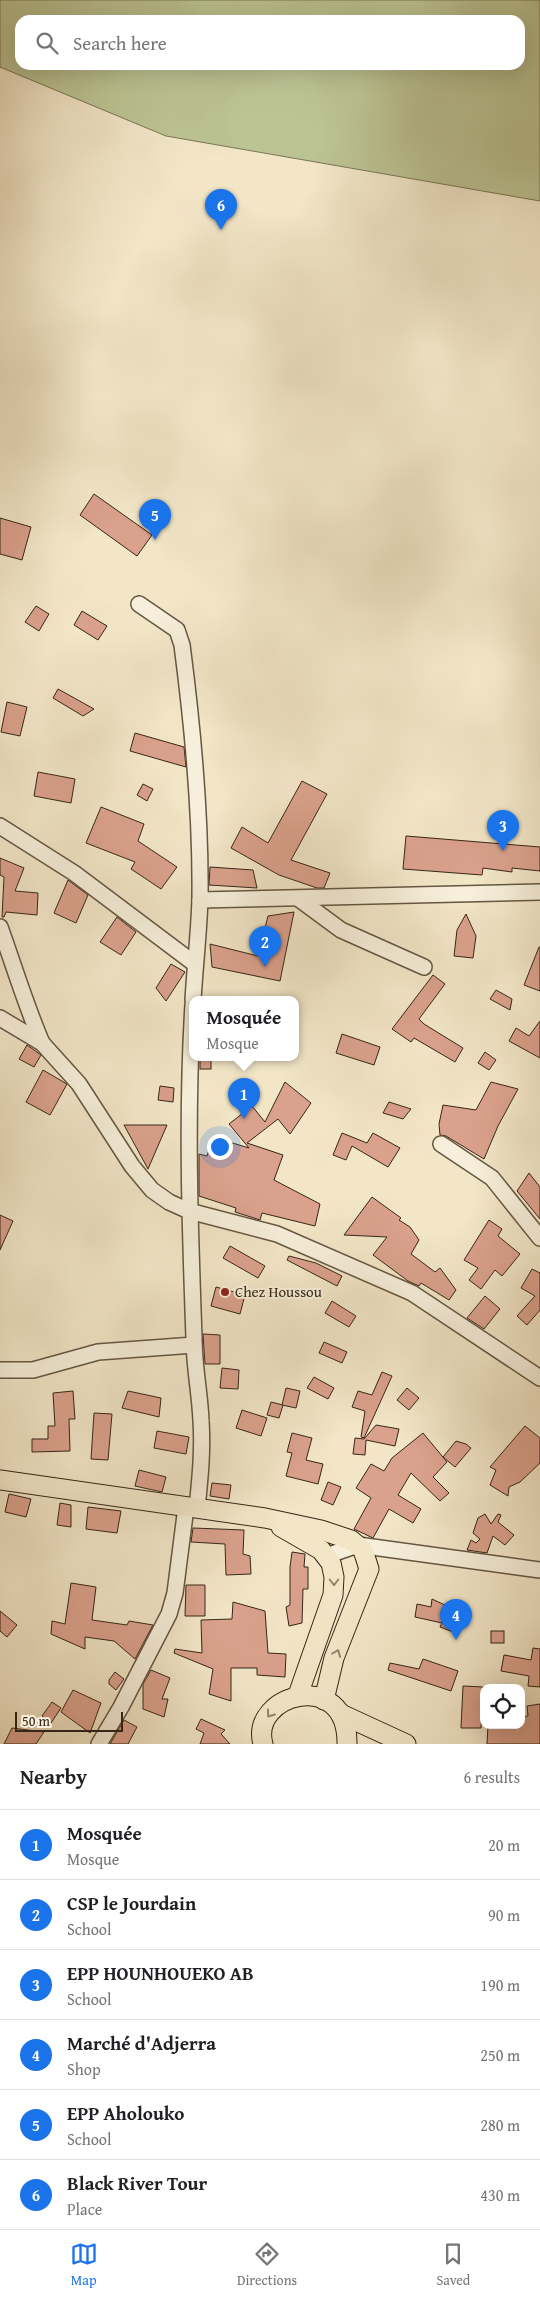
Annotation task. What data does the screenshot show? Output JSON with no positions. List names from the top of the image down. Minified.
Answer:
{"places":["Chez Houssou"],"scale_bar":"50 m","page":{"search":"Search here","pins":["6","5","3","2","1","4"],"popup":["Mosquée","Mosque"],"scale":"50 m","heading":["Nearby","6 results"],"list":[{"mark":"1","name":"Mosquée","note":"Mosque","value":"20 m"},{"mark":"2","name":"CSP le Jourdain","note":"School","value":"90 m"},{"mark":"3","name":"EPP HOUNHOUEKO AB","note":"School","value":"190 m"},{"mark":"4","name":"Marché d'Adjerra","note":"Shop","value":"250 m"},{"mark":"5","name":"EPP Aholouko","note":"School","value":"280 m"},{"mark":"6","name":"Black River Tour","note":"Place","value":"430 m"}],"nav":["Map","Directions","Saved"]}}
